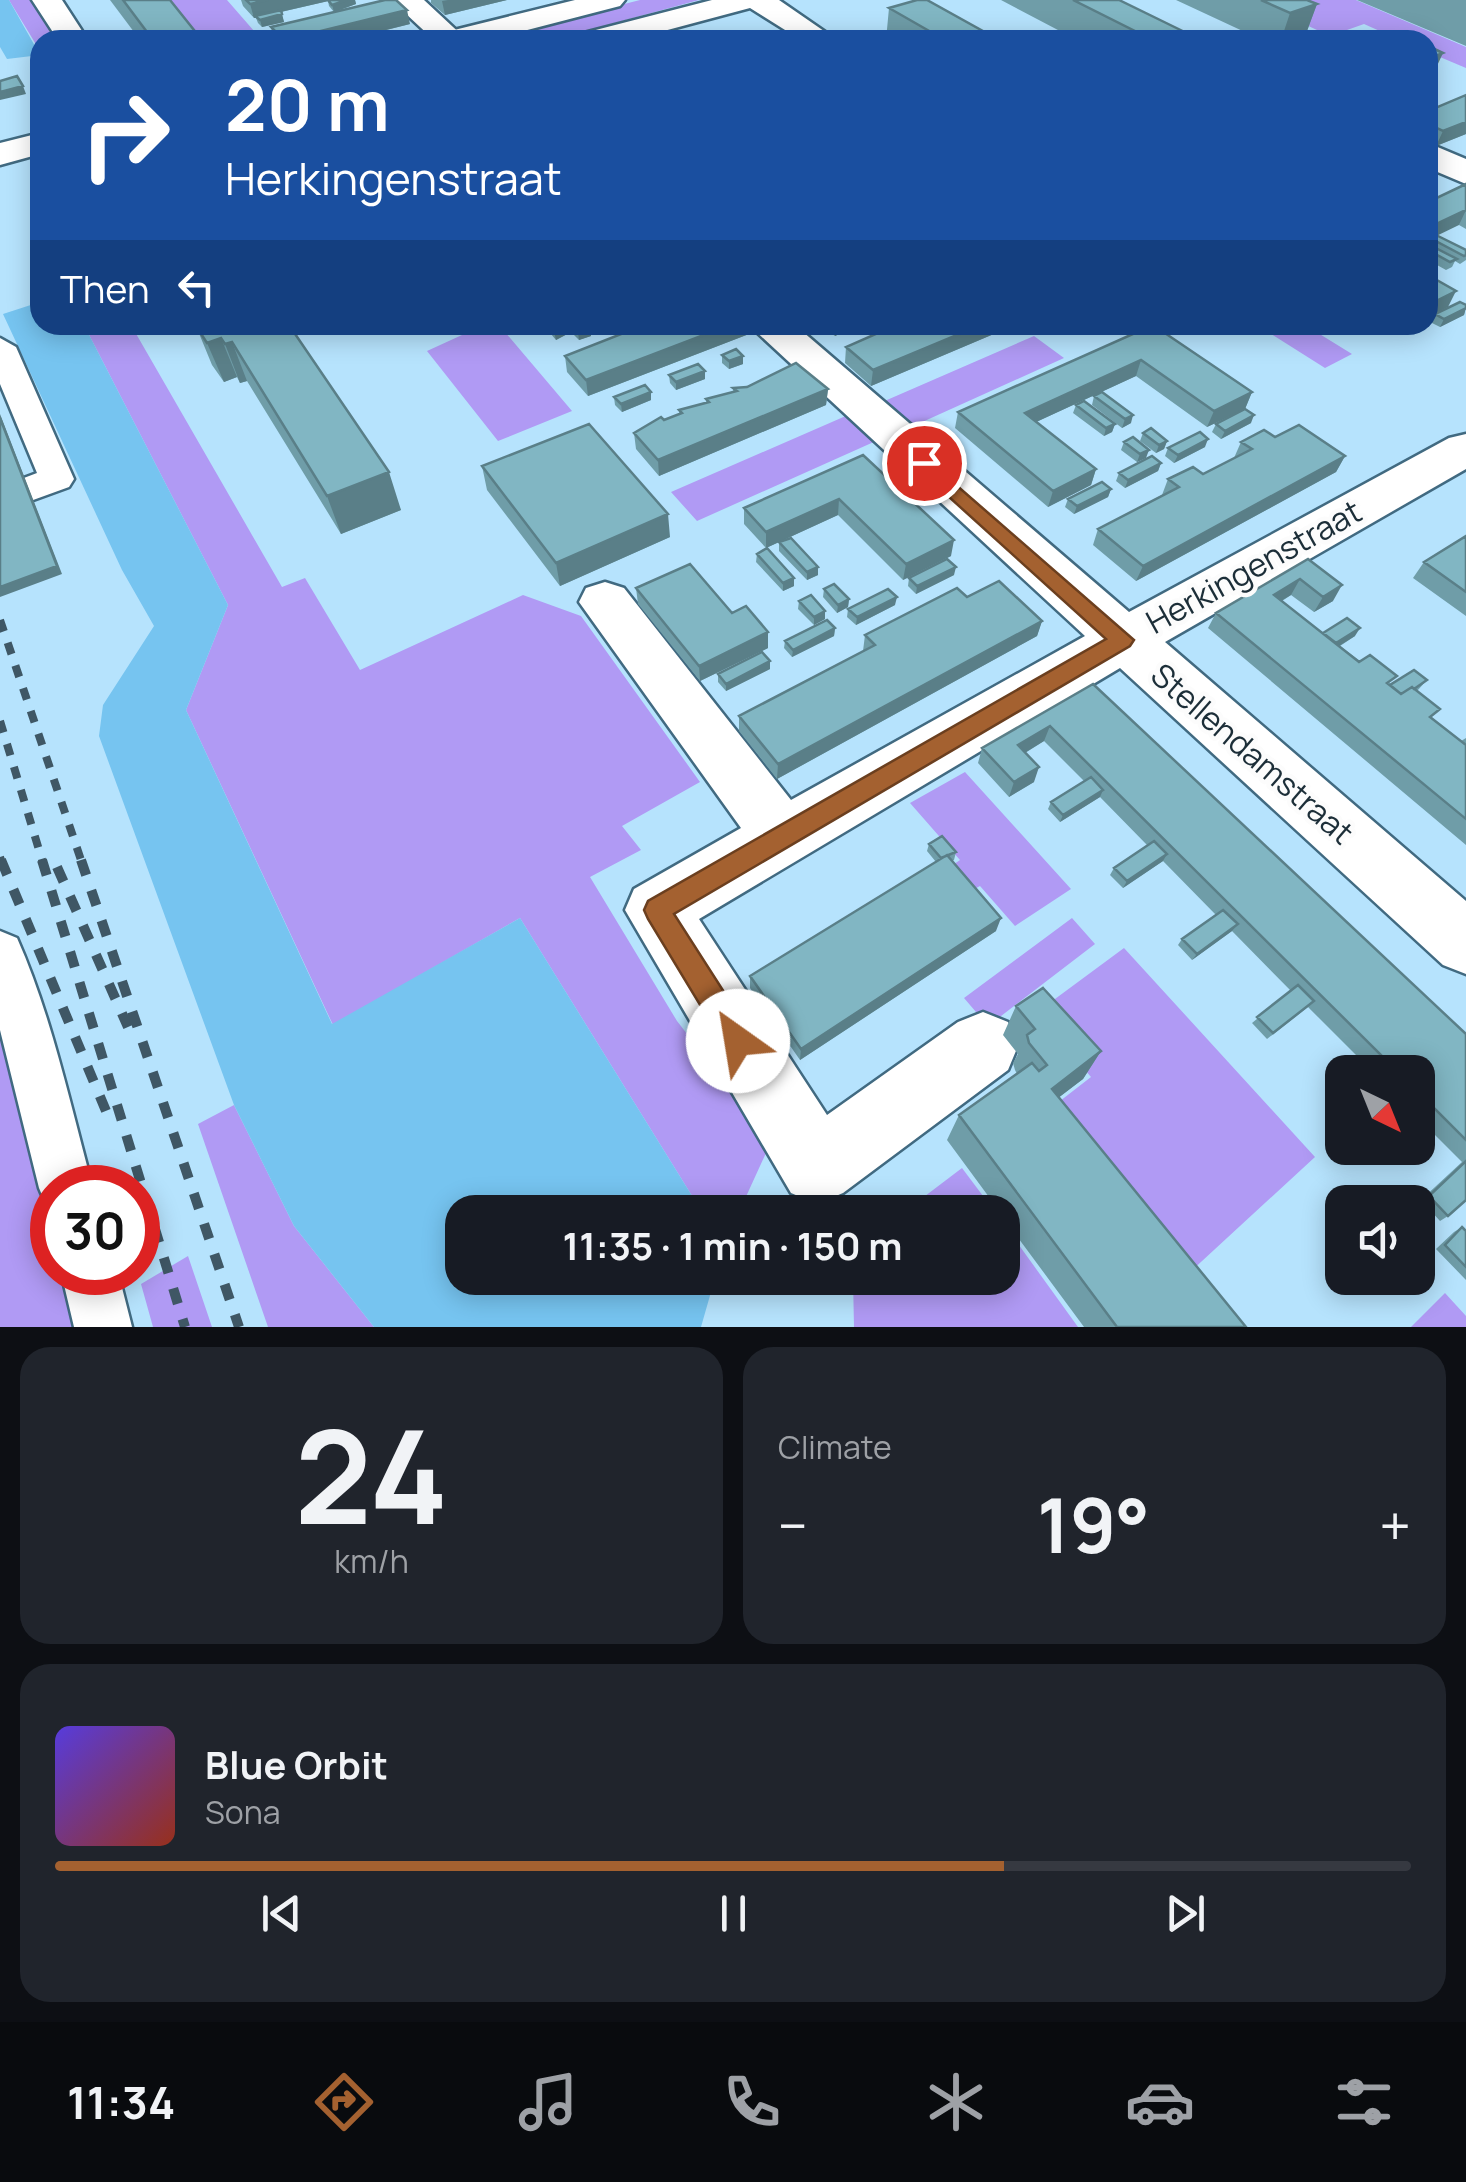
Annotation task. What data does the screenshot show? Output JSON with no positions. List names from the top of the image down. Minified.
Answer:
{"streets":{"street":["Herkingenstraat","Stellendamstraat"]},"crossings":[["Herkingenstraat","Stellendamstraat"]],"north":"bottom right","page":{"turn":["20 m","Herkingenstraat"],"then":"Then","limit":"30","trip":"11:35 · 1 min · 150 m","tile":[["24","km/h"],"Climate"],"heat":["−","19°","+"],"song":["Blue Orbit","Sona"],"tabs":"11:34"}}
